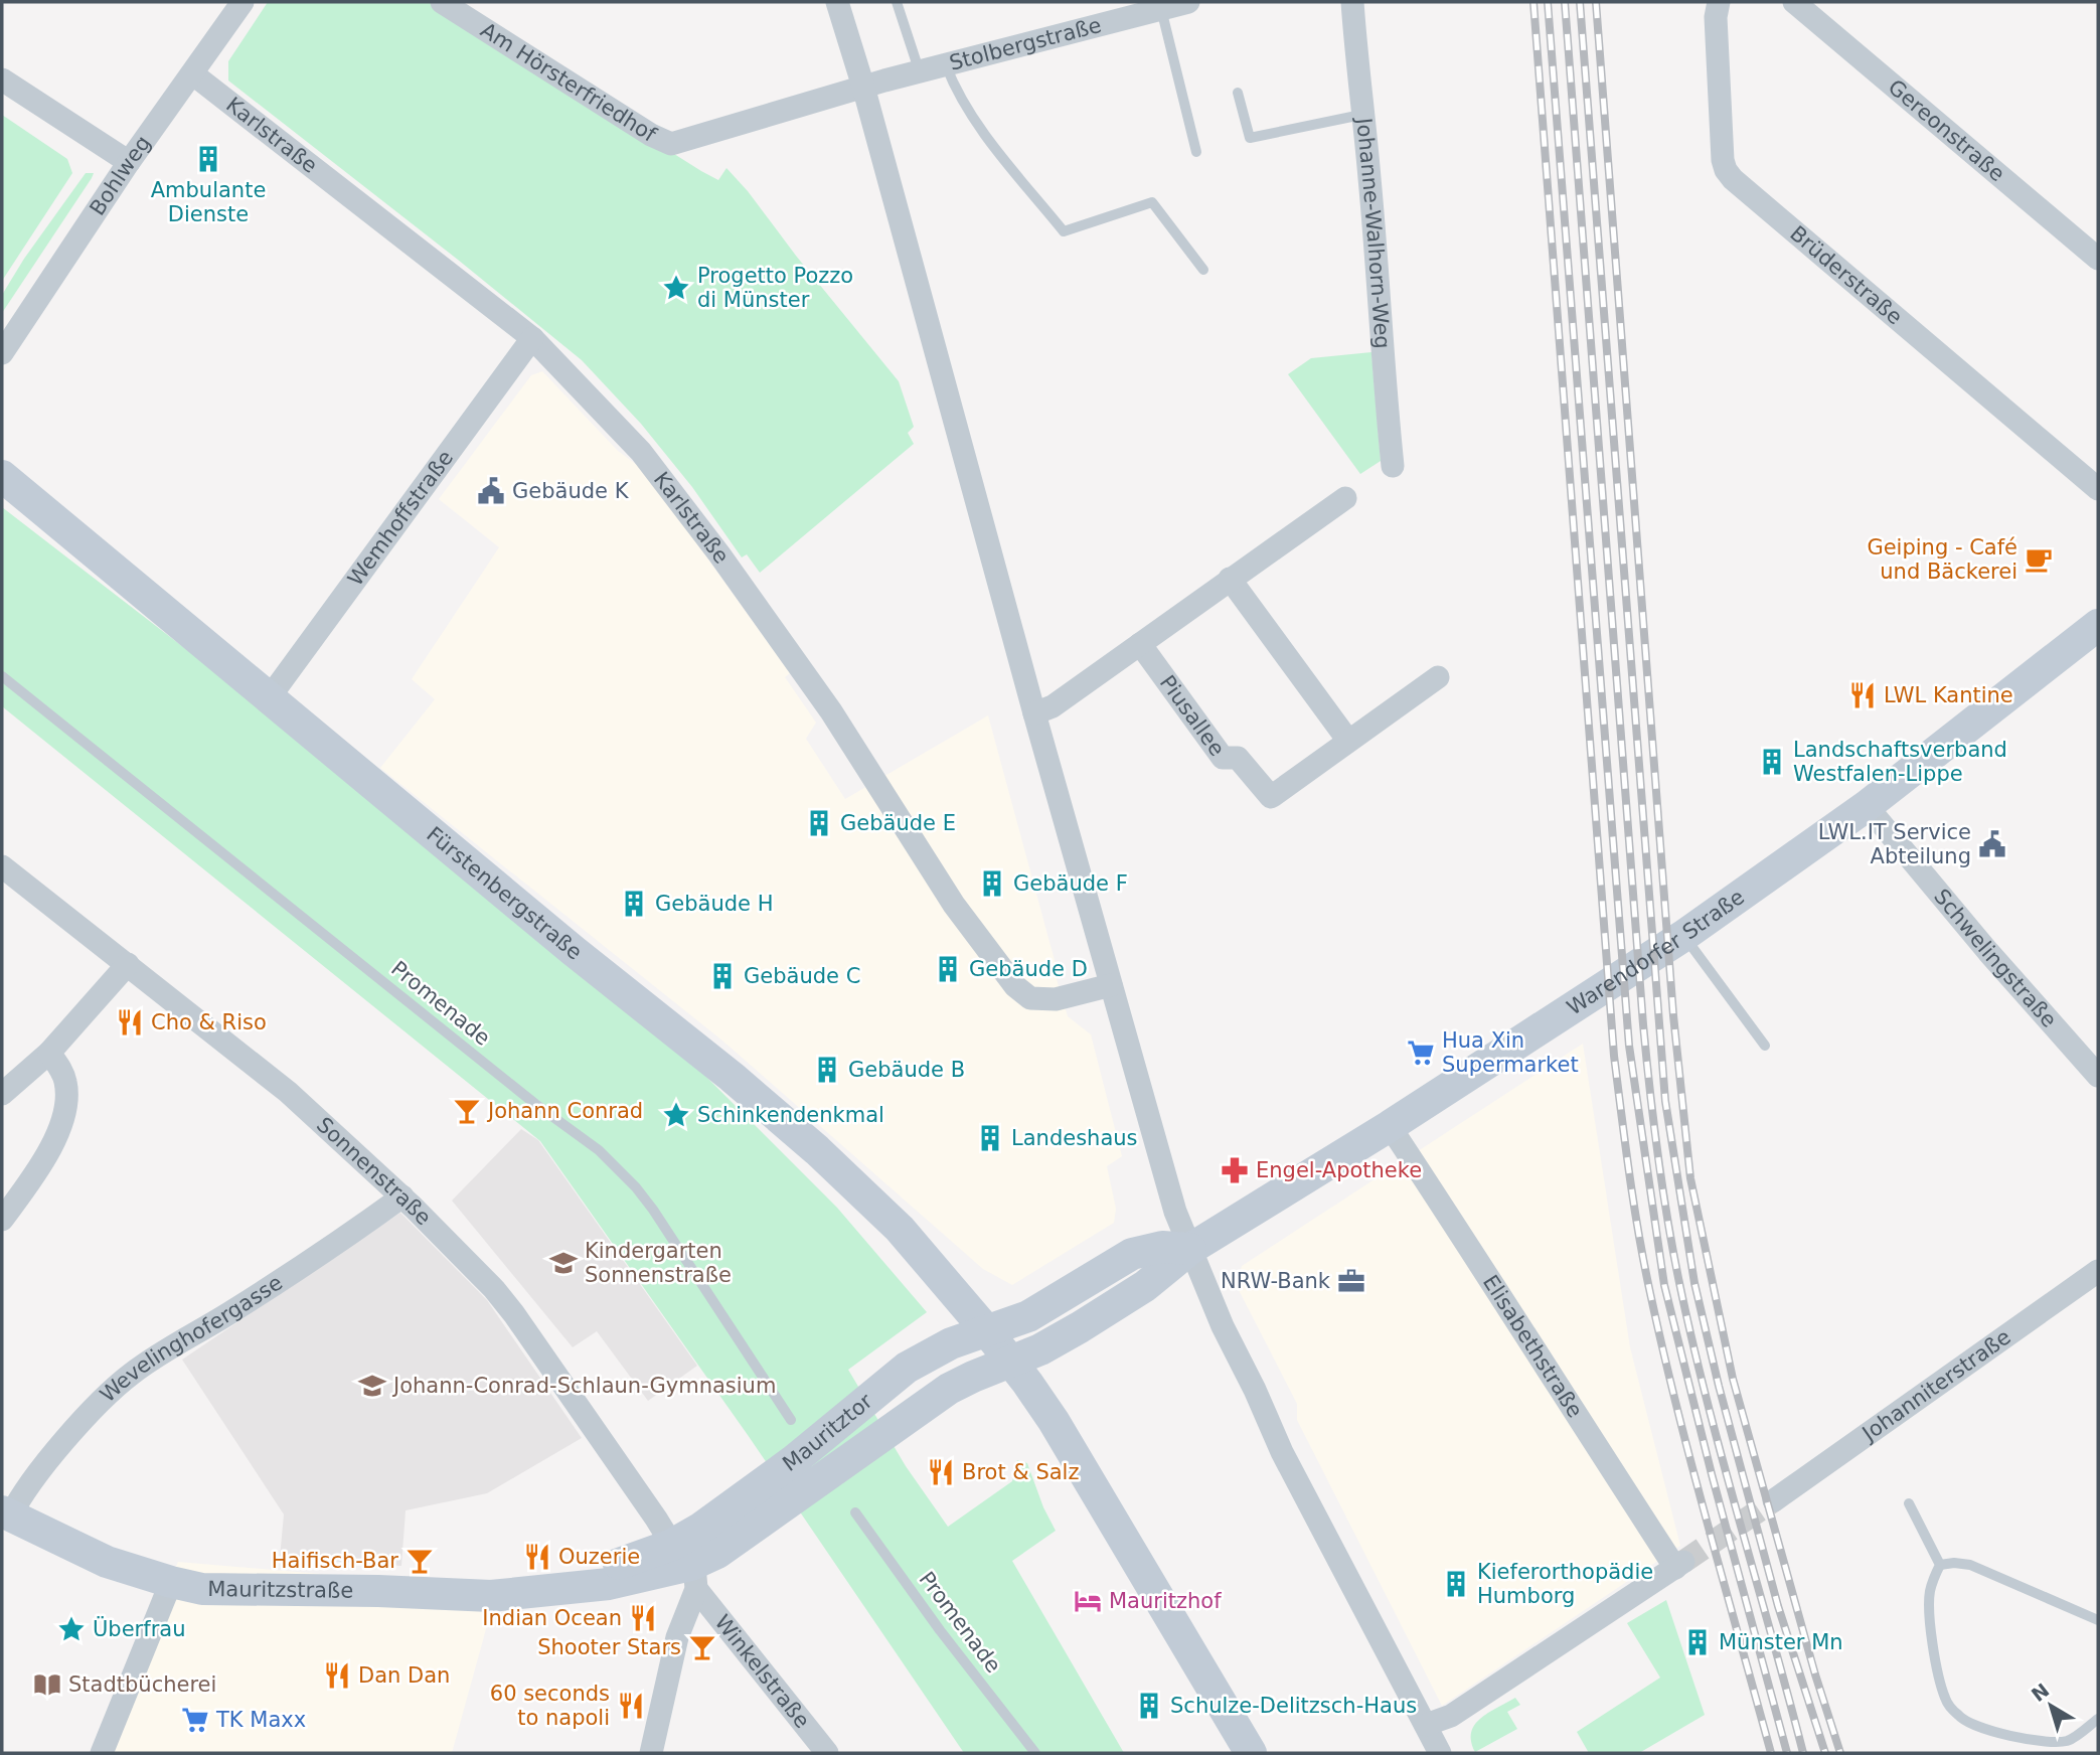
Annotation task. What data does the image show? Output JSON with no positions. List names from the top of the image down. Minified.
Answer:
{"streets":{"main road":["Fürstenbergstraße","Warendorfer Straße","Mauritztor","Mauritzstraße"],"street":["Stolbergstraße","Am Hörsterfriedhof","Gereonstraße","Karlstraße","Bohlweg","Johanne-Walhorn-Weg","Brüderstraße","Wemhoffstraße","Piusallee","Schwelingstraße","Sonnenstraße","Wevelinghofergasse","Elisabethstraße","Johanniterstraße","Winkelstraße"],"lane":["Promenade"]},"crossings":[["Stolbergstraße","Am Hörsterfriedhof"],["Karlstraße","Bohlweg"],["Karlstraße","Wemhoffstraße"],["Wemhoffstraße","Fürstenbergstraße"],["Fürstenbergstraße","Mauritztor"],["Warendorfer Straße","Schwelingstraße"],["Warendorfer Straße","Elisabethstraße"],["Warendorfer Straße","Mauritztor"],["Sonnenstraße","Wevelinghofergasse"],["Sonnenstraße","Mauritztor"],["Sonnenstraße","Mauritzstraße"],["Sonnenstraße","Winkelstraße"],["Wevelinghofergasse","Mauritzstraße"],["Mauritztor","Mauritzstraße"],["Mauritztor","Winkelstraße"],["Mauritzstraße","Winkelstraße"]],"places":{"building":["Ambulante Dienste","Landschaftsverband Westfalen-Lippe","Gebäude E","Gebäude F","Gebäude H","Gebäude D","Gebäude C","Gebäude B","Landeshaus","Kieferorthopädie Humborg","Münster Mn","Schulze-Delitzsch-Haus"],"place":["Progetto Pozzo di Münster","Schinkendenkmal","Überfrau"],"public building":["Gebäude K","LWL.IT Service Abteilung"],"cafe":["Geiping - Café und Bäckerei"],"restaurant":["LWL Kantine","Cho & Riso","Brot & Salz","Ouzerie","Indian Ocean","Dan Dan","60 seconds to napoli"],"supermarket":["Hua Xin Supermarket","TK Maxx"],"bar":["Johann Conrad","Haifisch-Bar","Shooter Stars"],"pharmacy":["Engel-Apotheke"],"school or university":["Kindergarten Sonnenstraße","Johann-Conrad-Schlaun-Gymnasium"],"office":["NRW-Bank"],"hotel":["Mauritzhof"],"library":["Stadtbücherei"]},"north":"top left"}
